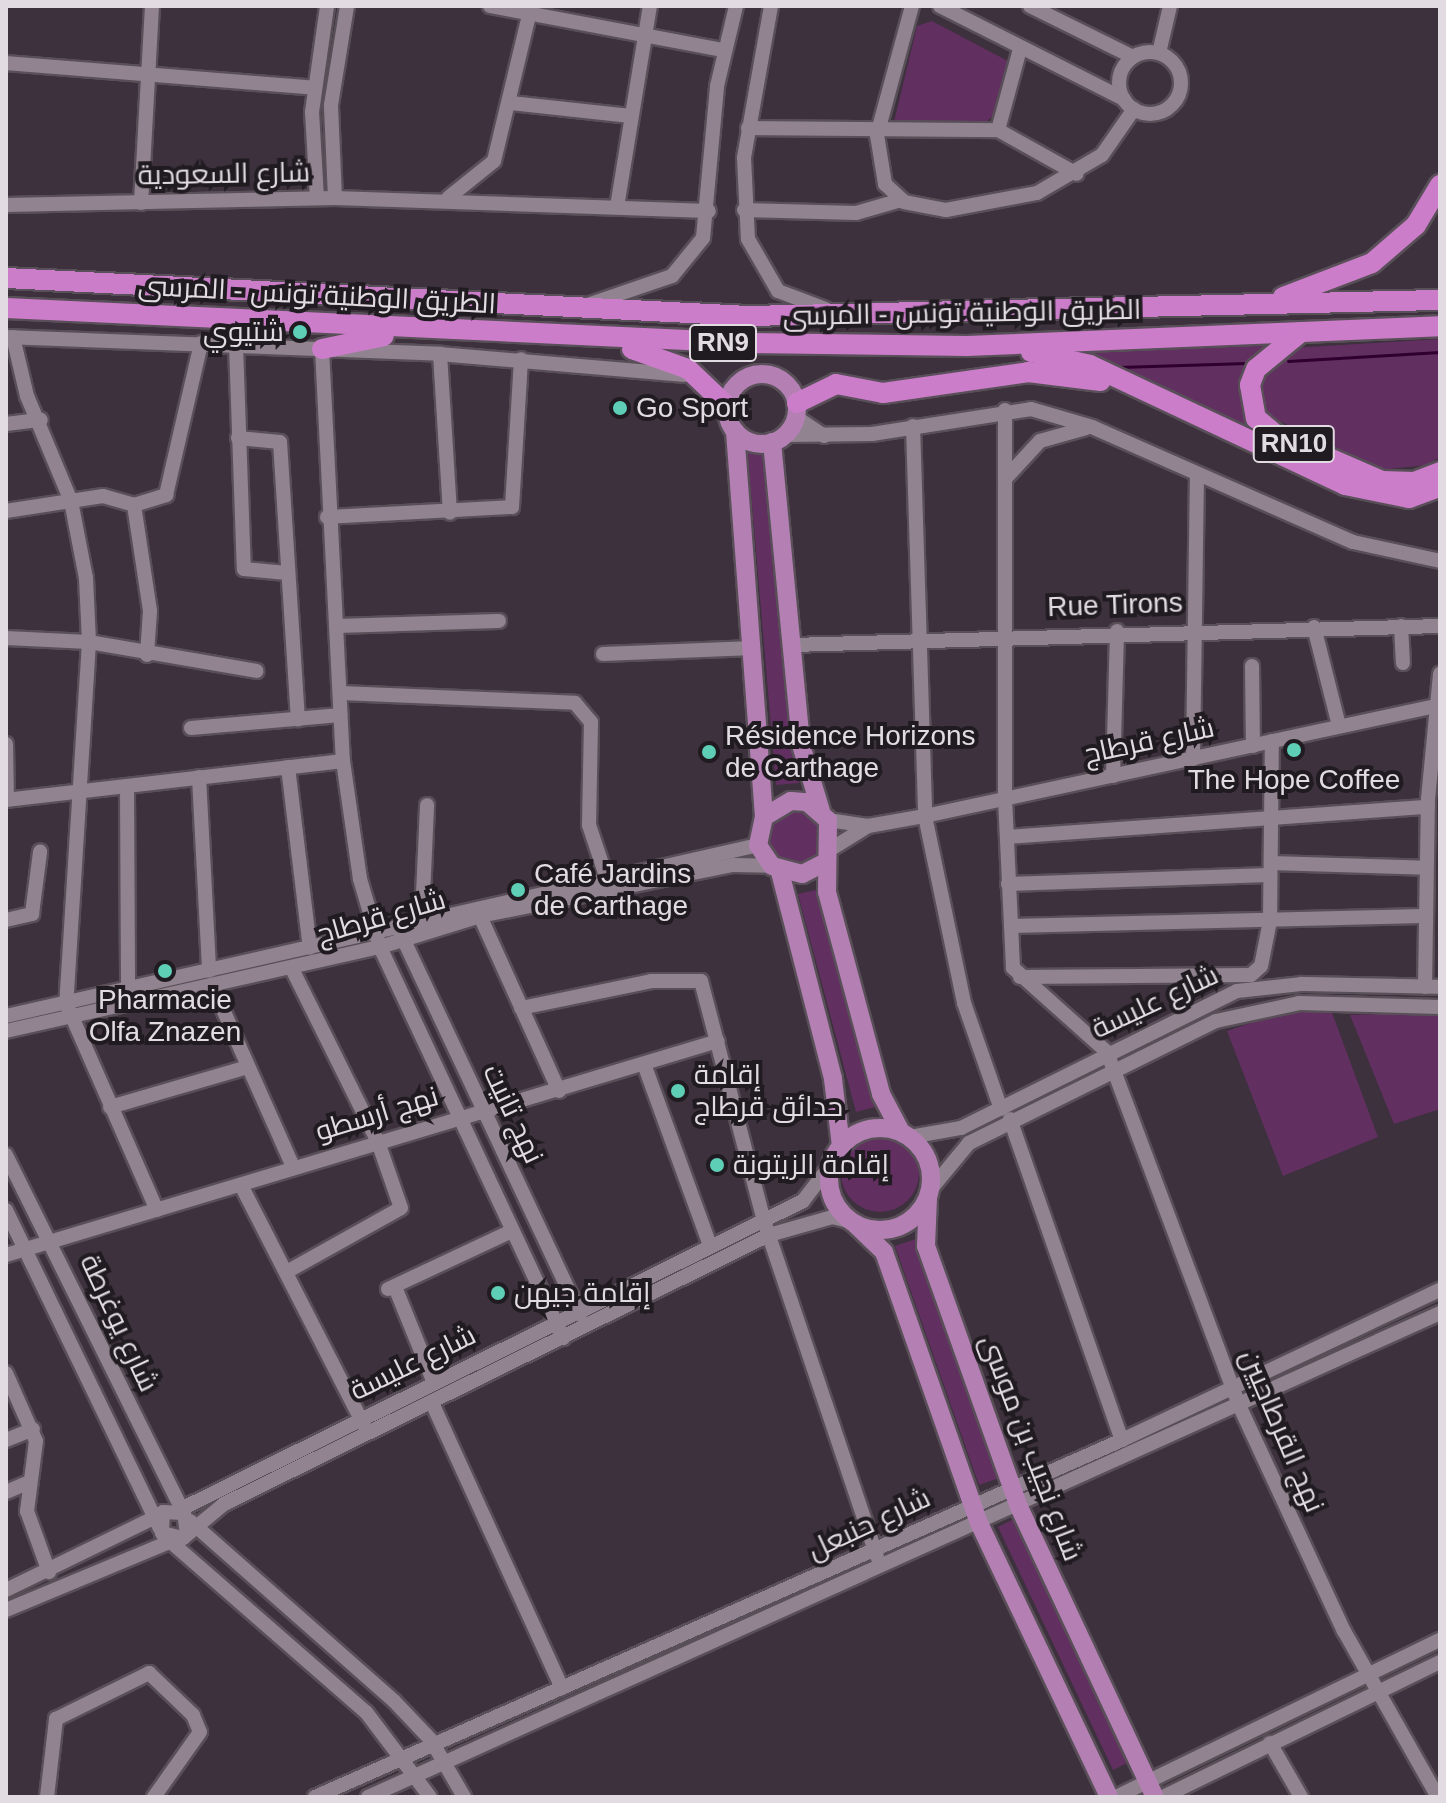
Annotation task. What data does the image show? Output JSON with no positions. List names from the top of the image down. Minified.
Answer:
{"streets":{"highway":["الطريق الوطنية تونس - المرسى","RN9","RN10"],"main road":["شارع نجيب بن موسى"],"street":["شارع السعودية","Rue Tirons","شارع قرطاج","شارع عليسة","نهج أرسطو","نهج تانيت","شارع يوغرطة","نهج القرطاجيين","شارع حنبعل"]},"crossings":[["الطريق الوطنية تونس - المرسى","RN10"],["شارع قرطاج","نهج تانيت"],["شارع عليسة","نهج تانيت"],["شارع عليسة","شارع يوغرطة"],["شارع عليسة","نهج القرطاجيين"],["شارع عليسة","شارع نجيب بن موسى"],["نهج أرسطو","نهج تانيت"],["نهج أرسطو","شارع يوغرطة"],["شارع يوغرطة","شارع حنبعل"],["نهج القرطاجيين","شارع حنبعل"],["شارع نجيب بن موسى","شارع حنبعل"]],"places":["شتيوي","Go Sport","The Hope Coffee","Résidence Horizons de Carthage","Café Jardins de Carthage","Pharmacie Olfa Znazen","إقامة حدائق قرطاج","إقامة الزيتونة","إقامة جيهن"]}
